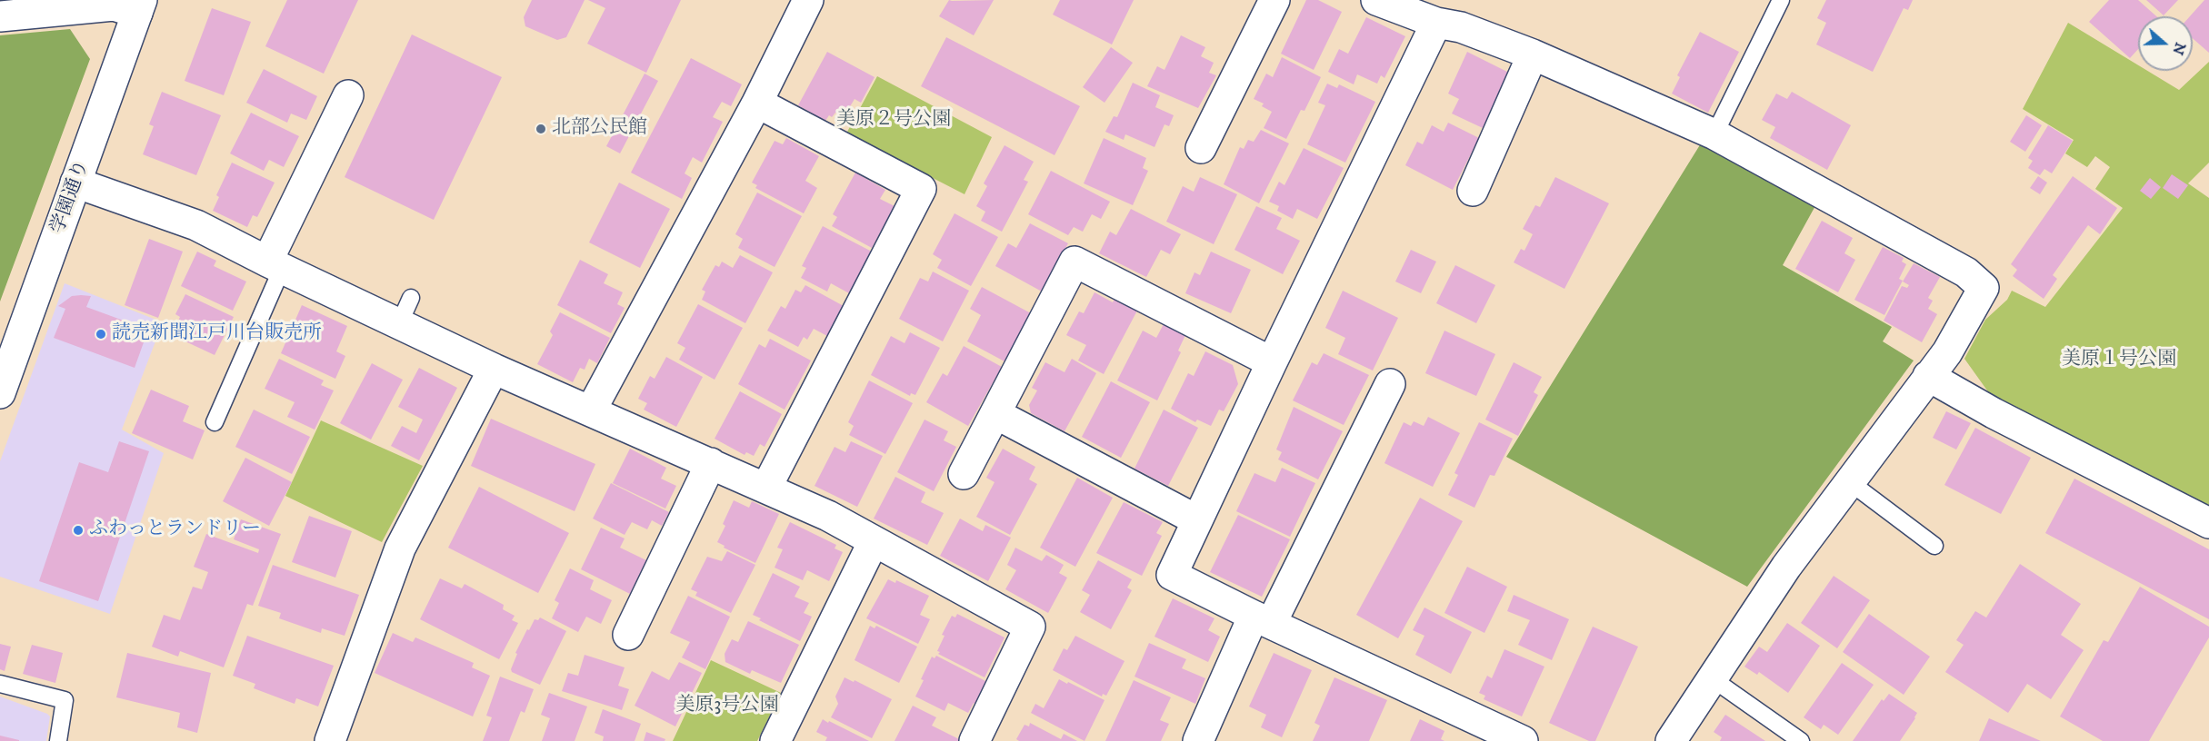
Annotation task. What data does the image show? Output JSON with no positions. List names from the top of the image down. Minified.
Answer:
{"streets":{"street":["学園通り"]},"parks":["美原２号公園","美原１号公園","美原3号公園"],"places":["北部公民館","読売新聞江戸川台販売所","ふわっとランドリー"],"north":"right"}
